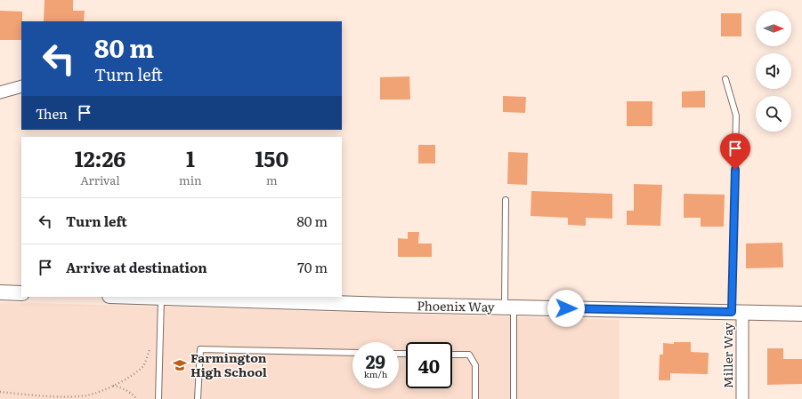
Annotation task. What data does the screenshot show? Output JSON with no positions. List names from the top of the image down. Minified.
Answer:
{"streets":{"street":["Phoenix Way","Miller Way"]},"crossings":[["Phoenix Way","Miller Way"]],"places":{"school or university":["Farmington High School"]},"north":"right","page":{"turn":["80 m","Turn left"],"then":"Then","eta":["12:26","Arrival","1","min","150","m"],"list":[{"name":"Turn left","value":"80 m"},{"name":"Arrive at destination","value":"70 m"}],"speed":"29 km/h","limit":"40"}}
